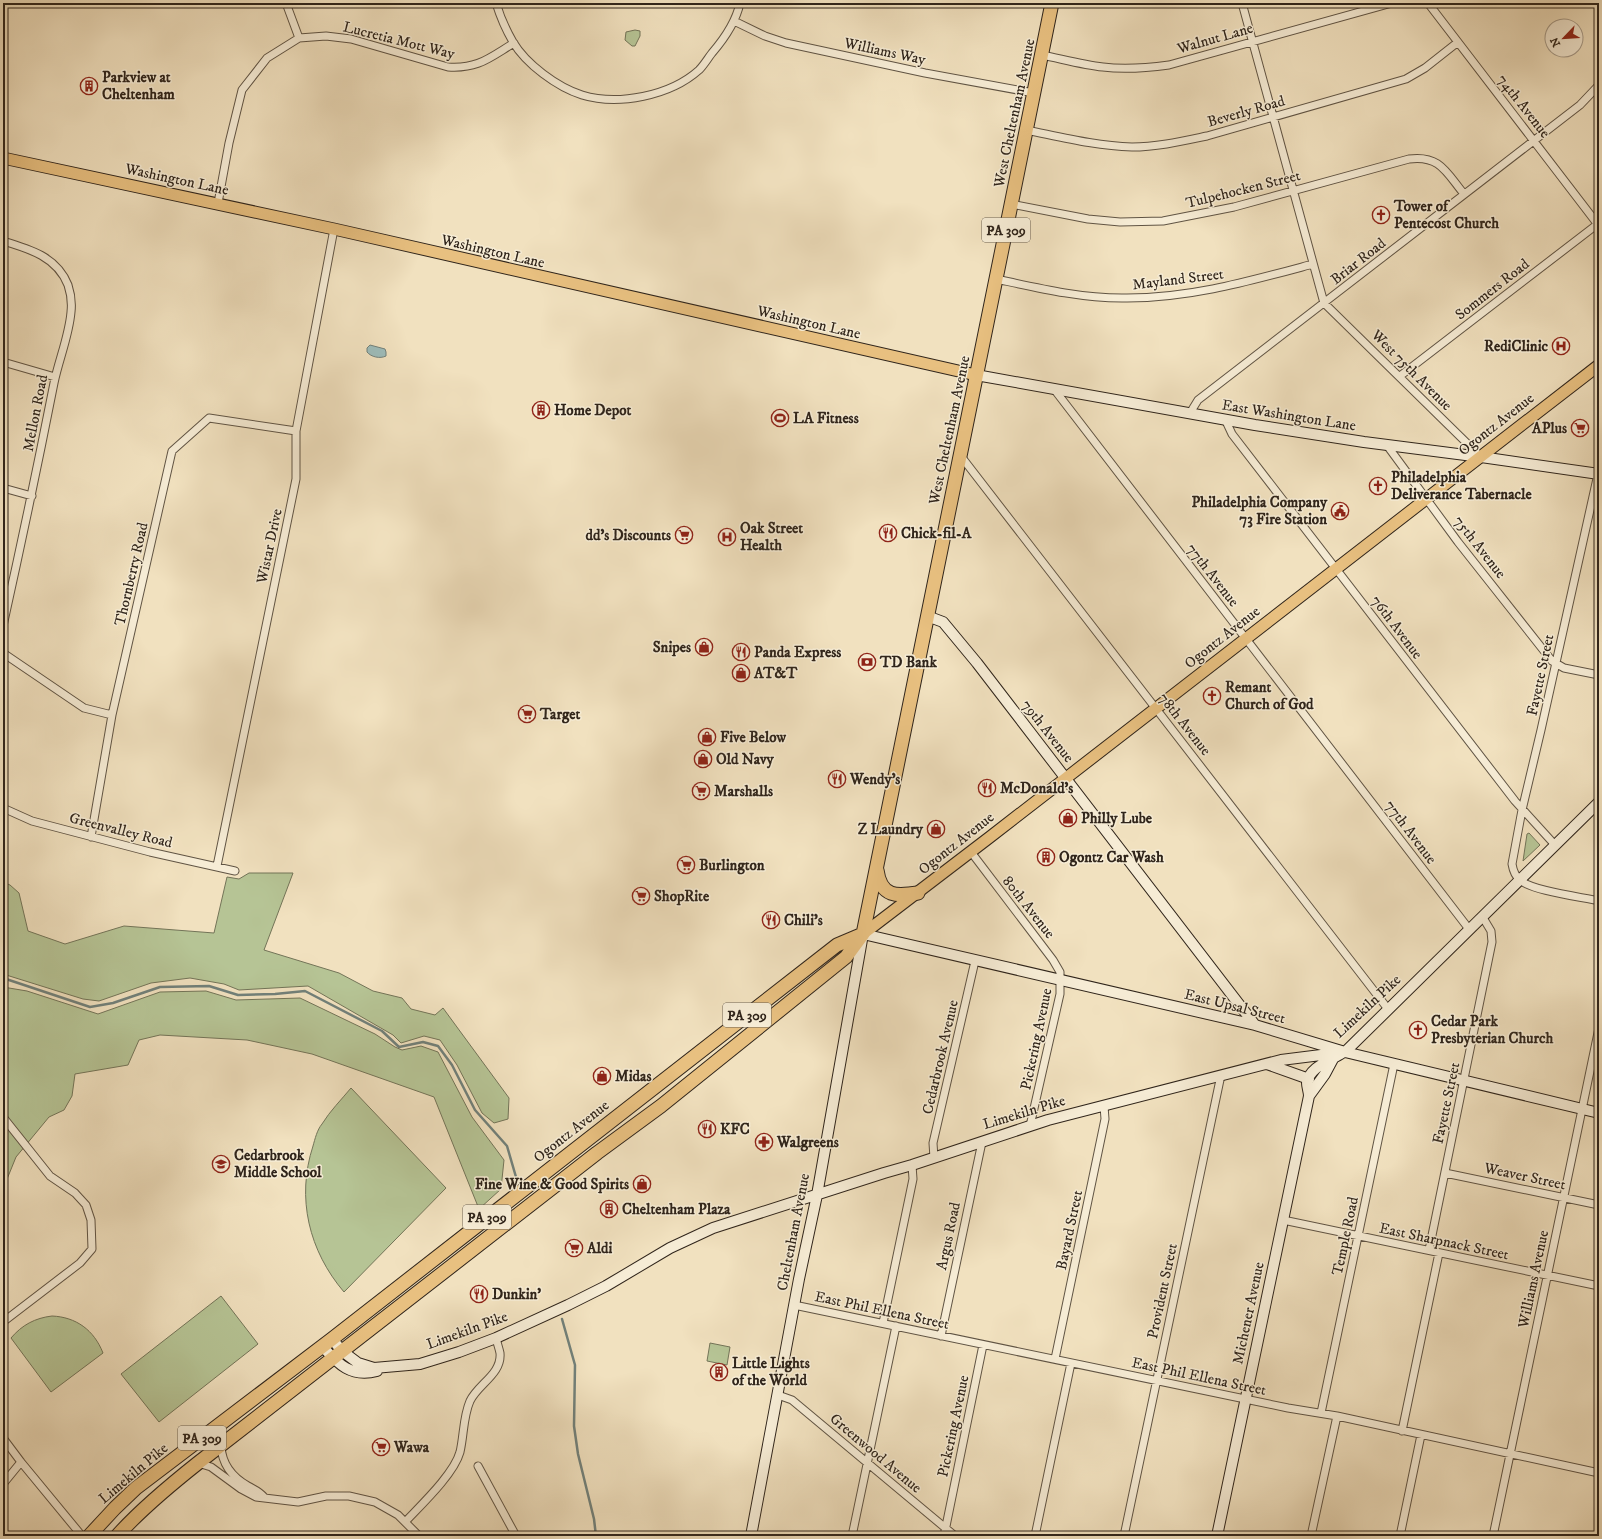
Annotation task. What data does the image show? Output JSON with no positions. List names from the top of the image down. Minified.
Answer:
{"streets":{"highway":["West Cheltenham Avenue","PA 309","Ogontz Avenue","Limekiln Pike"],"main road":["Washington Lane"],"street":["Walnut Lane","Lucretia Mott Way","Williams Way","74th Avenue","Beverly Road","Tulpehocken Street","Briar Road","Mayland Street","Sommers Road","West 75th Avenue","Mellon Road","East Washington Lane","Wistar Drive","75th Avenue","Thornberry Road","77th Avenue","76th Avenue","Fayette Street","78th Avenue","79th Avenue","Greenvalley Road","80th Avenue","East Upsal Street","Pickering Avenue","Cedarbrook Avenue","Weaver Street","Bayard Street","Cheltenham Avenue","Argus Road","Temple Road","East Sharpnack Street","Williams Avenue","Provident Street","East Phil Ellena Street","Michener Avenue","Greenwood Avenue"]},"crossings":[["Walnut Lane","West Cheltenham Avenue"],["Lucretia Mott Way","Washington Lane"],["Williams Way","West Cheltenham Avenue"],["74th Avenue","Beverly Road"],["74th Avenue","Briar Road"],["74th Avenue","Sommers Road"],["Beverly Road","West Cheltenham Avenue"],["West Cheltenham Avenue","Washington Lane"],["West Cheltenham Avenue","Tulpehocken Street"],["West Cheltenham Avenue","Mayland Street"],["West Cheltenham Avenue","East Washington Lane"],["West Cheltenham Avenue","Ogontz Avenue"],["West Cheltenham Avenue","78th Avenue"],["West Cheltenham Avenue","79th Avenue"],["West Cheltenham Avenue","East Upsal Street"],["West Cheltenham Avenue","Cheltenham Avenue"],["Washington Lane","East Washington Lane"],["Washington Lane","Wistar Drive"],["Tulpehocken Street","Briar Road"],["PA 309","Ogontz Avenue"],["PA 309","Limekiln Pike"],["Briar Road","West 75th Avenue"],["Briar Road","East Washington Lane"],["Sommers Road","West 75th Avenue"],["West 75th Avenue","East Washington Lane"],["West 75th Avenue","Ogontz Avenue"],["East Washington Lane","Ogontz Avenue"],["East Washington Lane","75th Avenue"],["East Washington Lane","77th Avenue"],["East Washington Lane","76th Avenue"],["East Washington Lane","Fayette Street"],["Ogontz Avenue","75th Avenue"],["Ogontz Avenue","77th Avenue"],["Ogontz Avenue","76th Avenue"],["Ogontz Avenue","78th Avenue"],["Ogontz Avenue","79th Avenue"],["Ogontz Avenue","80th Avenue"],["Ogontz Avenue","East Upsal Street"],["Ogontz Avenue","Limekiln Pike"],["Ogontz Avenue","Cheltenham Avenue"],["Wistar Drive","Thornberry Road"],["Wistar Drive","Greenvalley Road"],["75th Avenue","Fayette Street"],["Thornberry Road","Greenvalley Road"],["77th Avenue","Limekiln Pike"],["76th Avenue","Fayette Street"],["76th Avenue","Limekiln Pike"],["Fayette Street","East Upsal Street"],["Fayette Street","Limekiln Pike"],["Fayette Street","Weaver Street"],["Fayette Street","East Sharpnack Street"],["78th Avenue","Limekiln Pike"],["79th Avenue","East Upsal Street"],["80th Avenue","East Upsal Street"],["80th Avenue","Pickering Avenue"],["East Upsal Street","Limekiln Pike"],["East Upsal Street","Pickering Avenue"],["East Upsal Street","Cedarbrook Avenue"],["East Upsal Street","Cheltenham Avenue"],["East Upsal Street","Temple Road"],["East Upsal Street","Williams Avenue"],["East Upsal Street","Michener Avenue"],["Limekiln Pike","Pickering Avenue"],["Limekiln Pike","Cedarbrook Avenue"],["Limekiln Pike","Bayard Street"],["Limekiln Pike","Cheltenham Avenue"],["Limekiln Pike","Argus Road"],["Limekiln Pike","Provident Street"],["Limekiln Pike","Michener Avenue"],["Pickering Avenue","East Phil Ellena Street"],["Pickering Avenue","Greenwood Avenue"],["Weaver Street","Williams Avenue"],["Bayard Street","East Phil Ellena Street"],["Cheltenham Avenue","East Phil Ellena Street"],["Cheltenham Avenue","Greenwood Avenue"],["Argus Road","East Phil Ellena Street"],["Temple Road","East Sharpnack Street"],["Temple Road","East Phil Ellena Street"],["East Sharpnack Street","Williams Avenue"],["East Sharpnack Street","Michener Avenue"],["Williams Avenue","East Phil Ellena Street"],["Provident Street","East Phil Ellena Street"],["East Phil Ellena Street","Michener Avenue"]],"places":{"building":["Parkview at Cheltenham","Home Depot","Ogontz Car Wash","Cheltenham Plaza","Little Lights of the World"],"church":["Tower of Pentecost Church","Philadelphia Deliverance Tabernacle","Remant Church of God","Cedar Park Presbyterian Church"],"hospital":["RediClinic","Oak Street Health"],"sports":["LA Fitness"],"supermarket":["APlus","dd's Discounts","Target","Marshalls","Burlington","ShopRite","Aldi","Wawa"],"public building":["Philadelphia Company 73 Fire Station"],"restaurant":["Chick-fil-A","Panda Express","Wendy's","McDonald's","Chili's","KFC","Dunkin'"],"shop":["Snipes","AT&T","Five Below","Old Navy","Philly Lube","Z Laundry","Midas","Fine Wine & Good Spirits"],"bank":["TD Bank"],"pharmacy":["Walgreens"],"school or university":["Cedarbrook Middle School"]},"north":"bottom left"}
